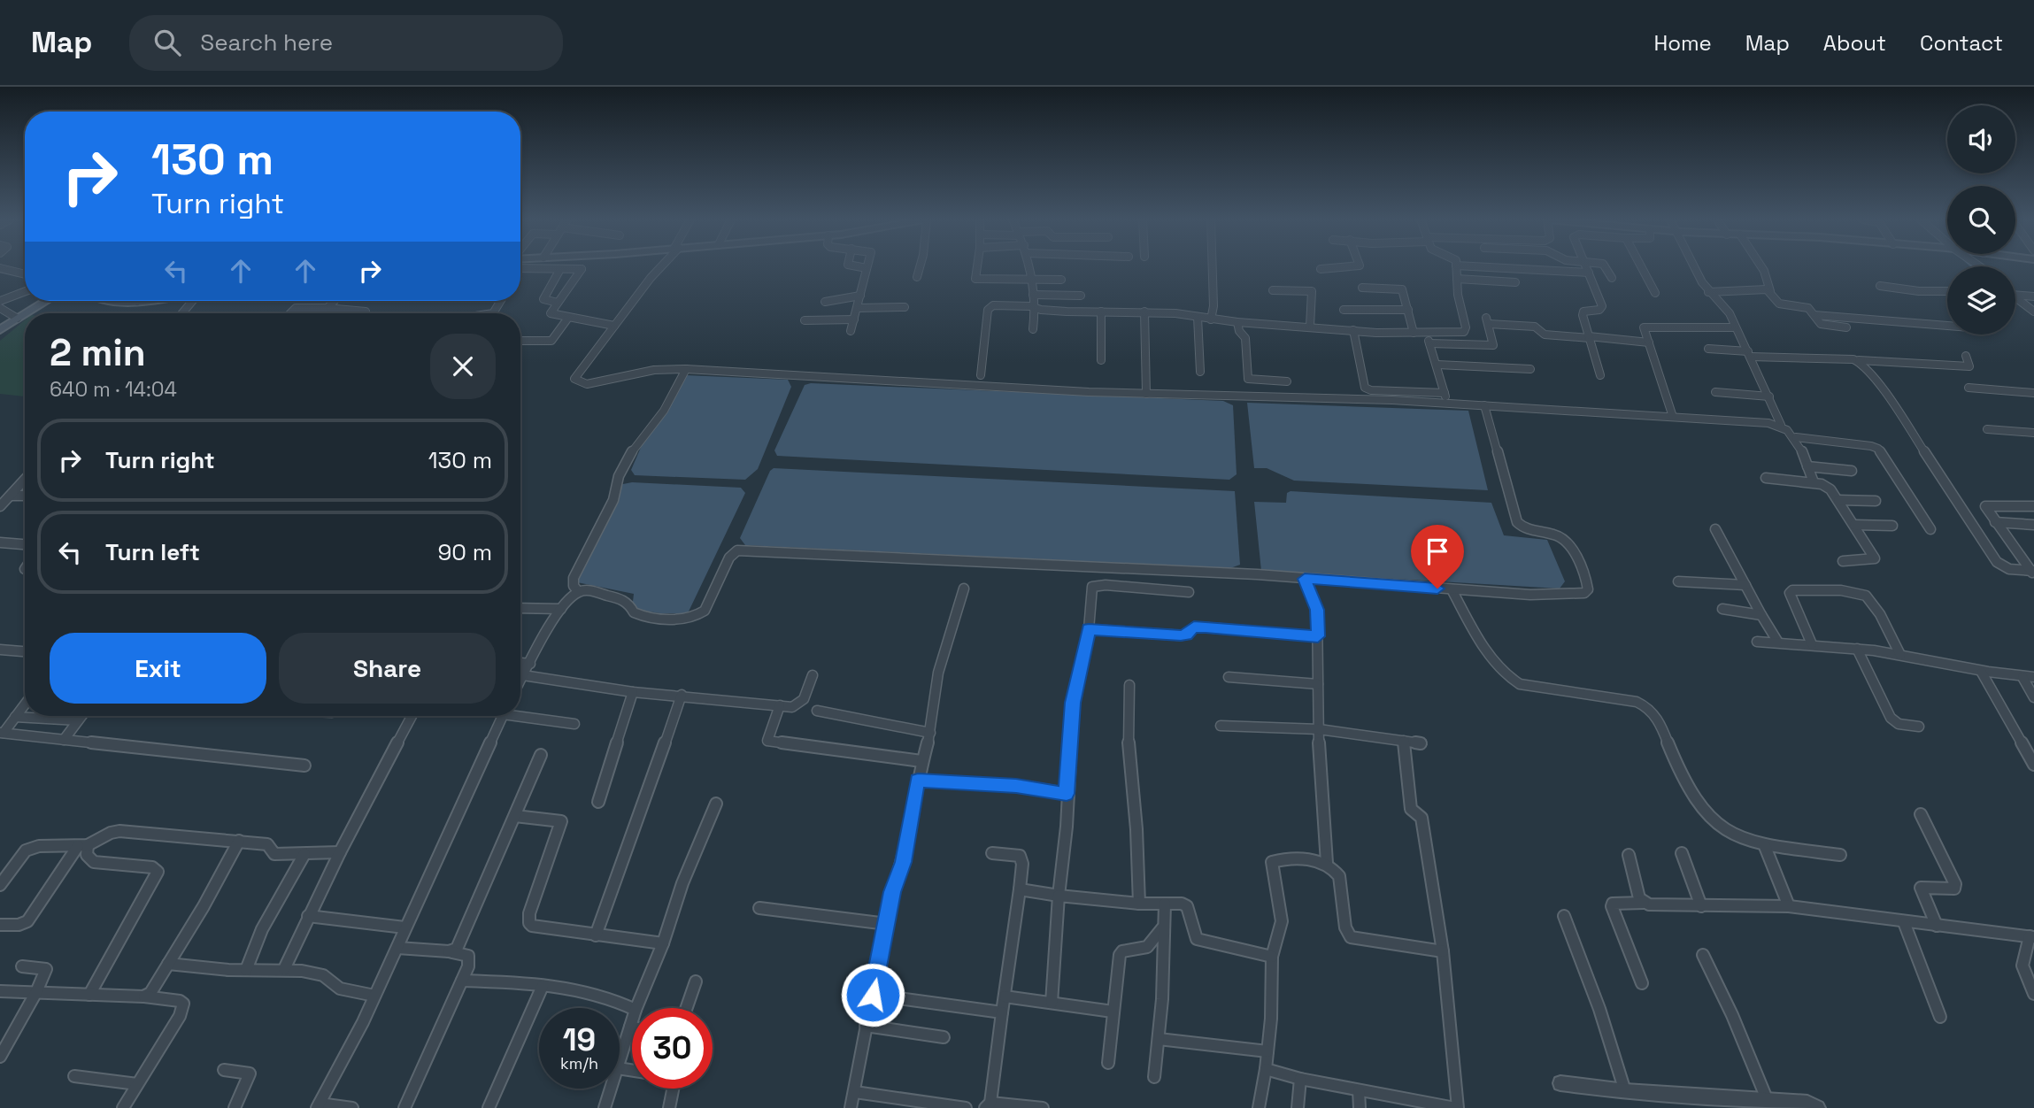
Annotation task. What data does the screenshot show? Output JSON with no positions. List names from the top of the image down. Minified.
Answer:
{"page":{"header":"Map","search":"Search here","nav":["Home","Map","About","Contact"],"turn":["130 m","Turn right"],"heading":["2 min","640 m · 14:04"],"list":[{"name":"Turn right","value":"130 m"},{"name":"Turn left","value":"90 m"}],"buttons":["Exit","Share"],"speed":"19 km/h","limit":"30"}}
